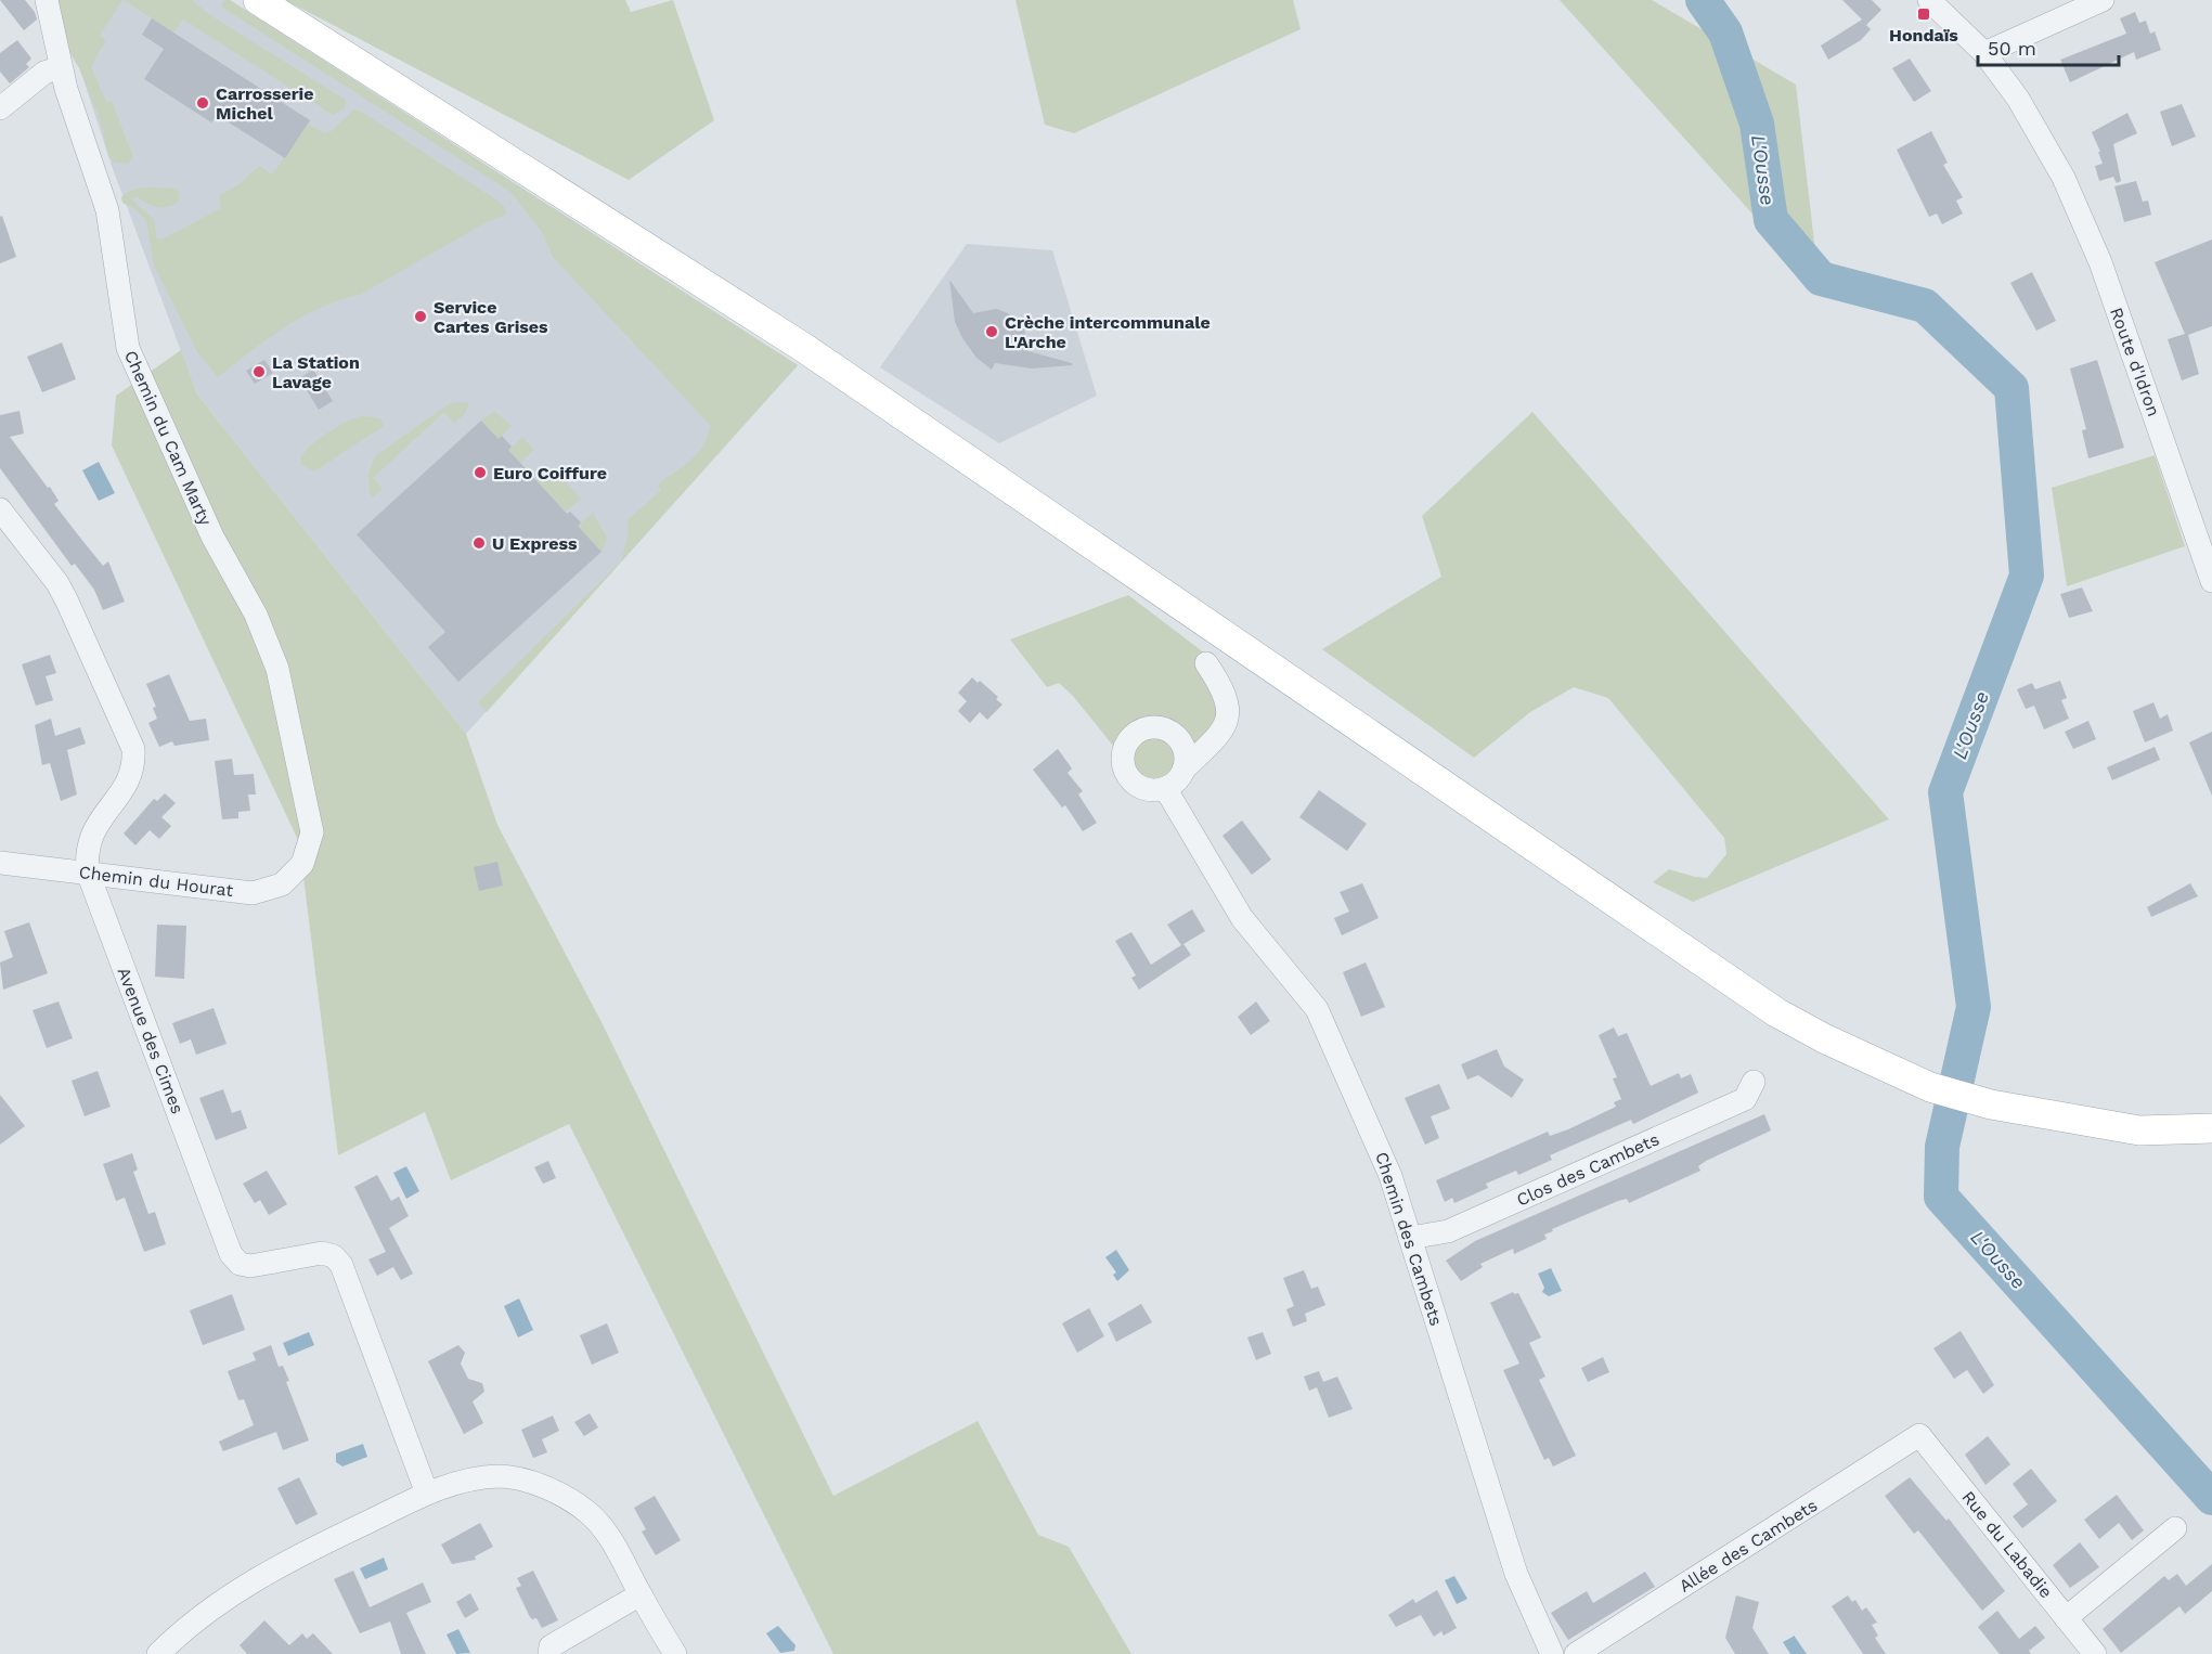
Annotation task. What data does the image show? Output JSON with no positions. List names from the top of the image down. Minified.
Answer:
{"streets":{"street":["Route d'Idron","Chemin du Cam Marty","Chemin du Hourat","Avenue des Cimes","Clos des Cambets","Chemin des Cambets","Rue du Labadie","Allée des Cambets"]},"crossings":[["Chemin du Cam Marty","Chemin du Hourat"],["Chemin du Hourat","Avenue des Cimes"],["Clos des Cambets","Chemin des Cambets"],["Rue du Labadie","Allée des Cambets"]],"water":["L'Ousse"],"places":{"transit":["Hondaïs"],"other":["Carrosserie Michel","Service Cartes Grises","Crèche intercommunale L'Arche","La Station Lavage","Euro Coiffure","U Express"]},"scale_bar":"50 m"}
